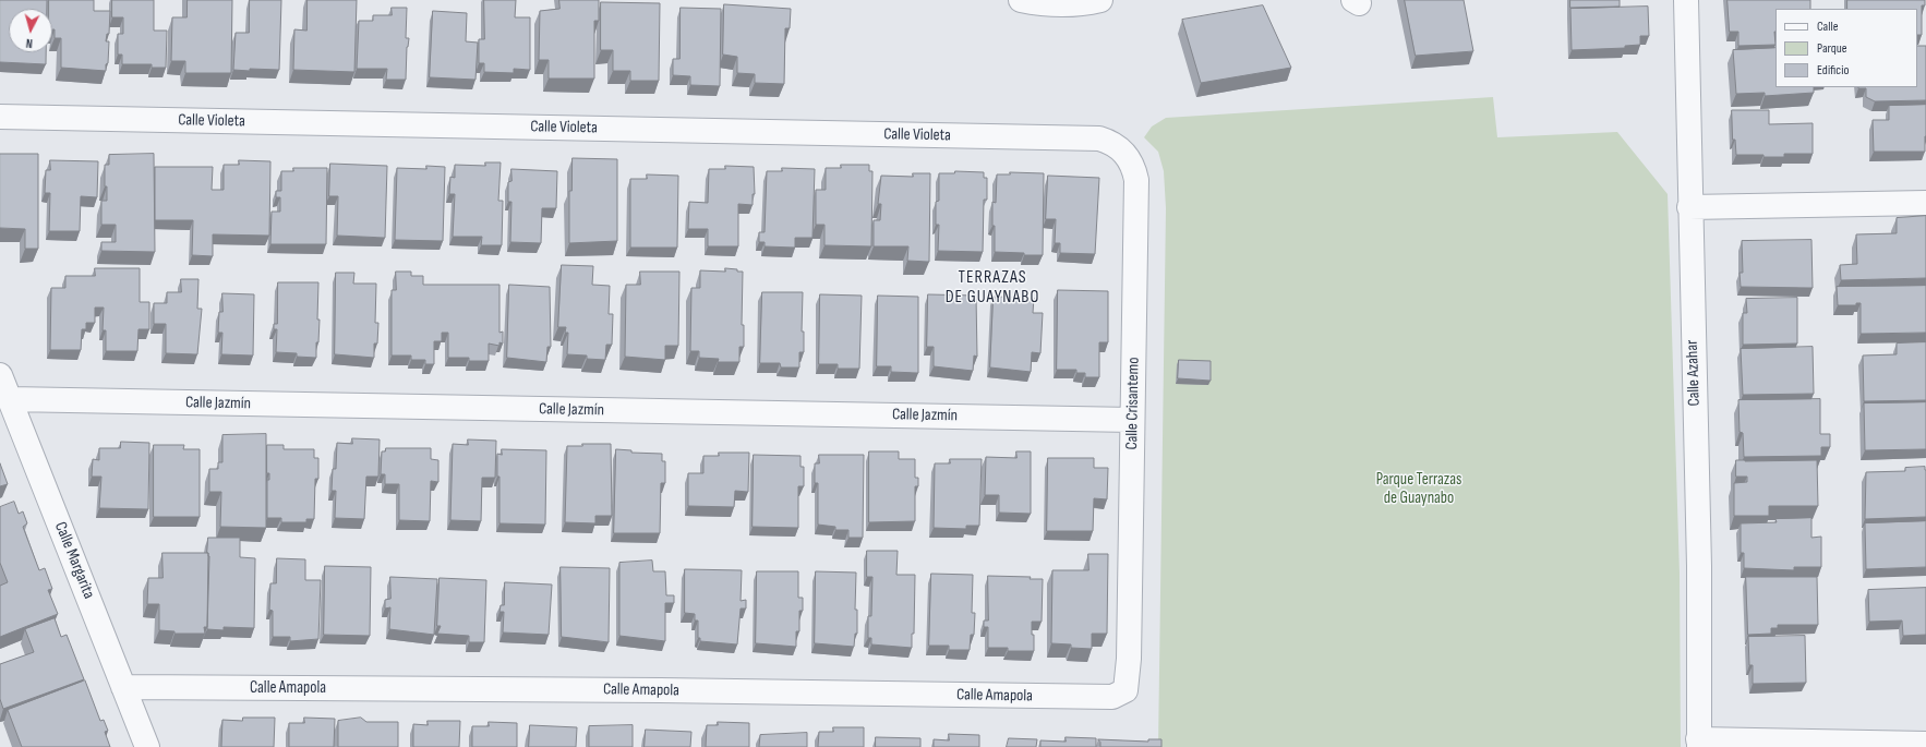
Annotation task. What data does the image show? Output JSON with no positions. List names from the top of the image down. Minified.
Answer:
{"streets":{"street":["Calle Violeta","Calle Azahar","Calle Jazmín","Calle Crisantemo","Calle Margarita","Calle Amapola"]},"crossings":[["Calle Violeta","Calle Crisantemo"],["Calle Jazmín","Calle Crisantemo"],["Calle Jazmín","Calle Margarita"],["Calle Crisantemo","Calle Amapola"],["Calle Margarita","Calle Amapola"]],"districts":["TERRAZAS DE GUAYNABO"],"parks":["Parque Terrazas de Guaynabo"],"legend":["Calle","Parque","Edificio"],"north":"bottom"}
